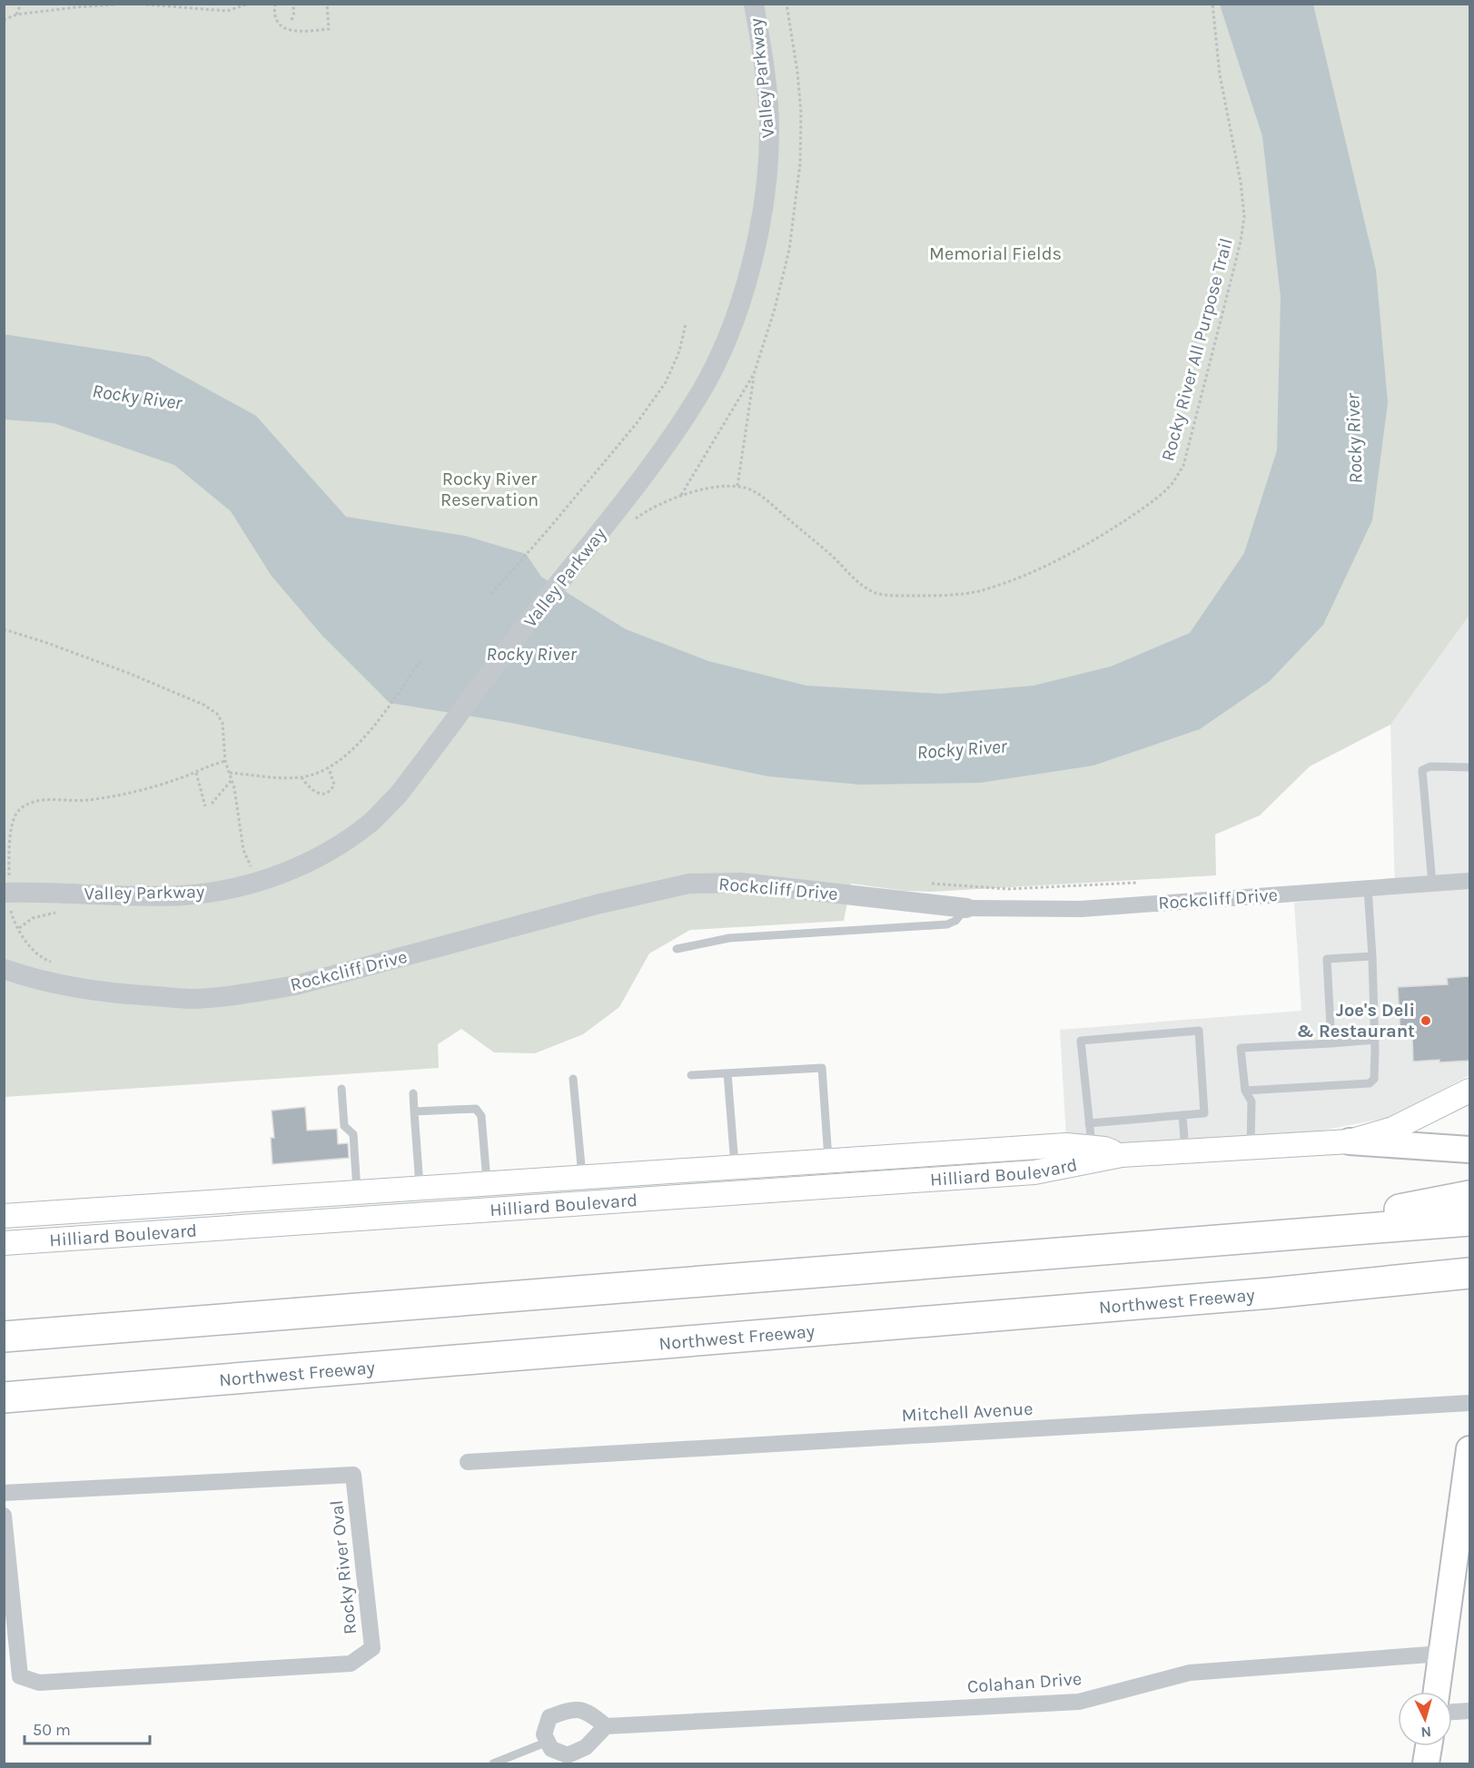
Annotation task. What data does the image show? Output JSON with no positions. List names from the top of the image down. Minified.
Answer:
{"streets":{"highway":["Northwest Freeway"],"main road":["Hilliard Boulevard"],"street":["Valley Parkway","Rockcliff Drive","Mitchell Avenue","Rocky River Oval","Colahan Drive"],"path":["Rocky River All Purpose Trail"]},"water":["Rocky River"],"parks":["Memorial Fields","Rocky River Reservation"],"places":["Joe's Deli & Restaurant"],"scale_bar":"50 m","north":"bottom"}
